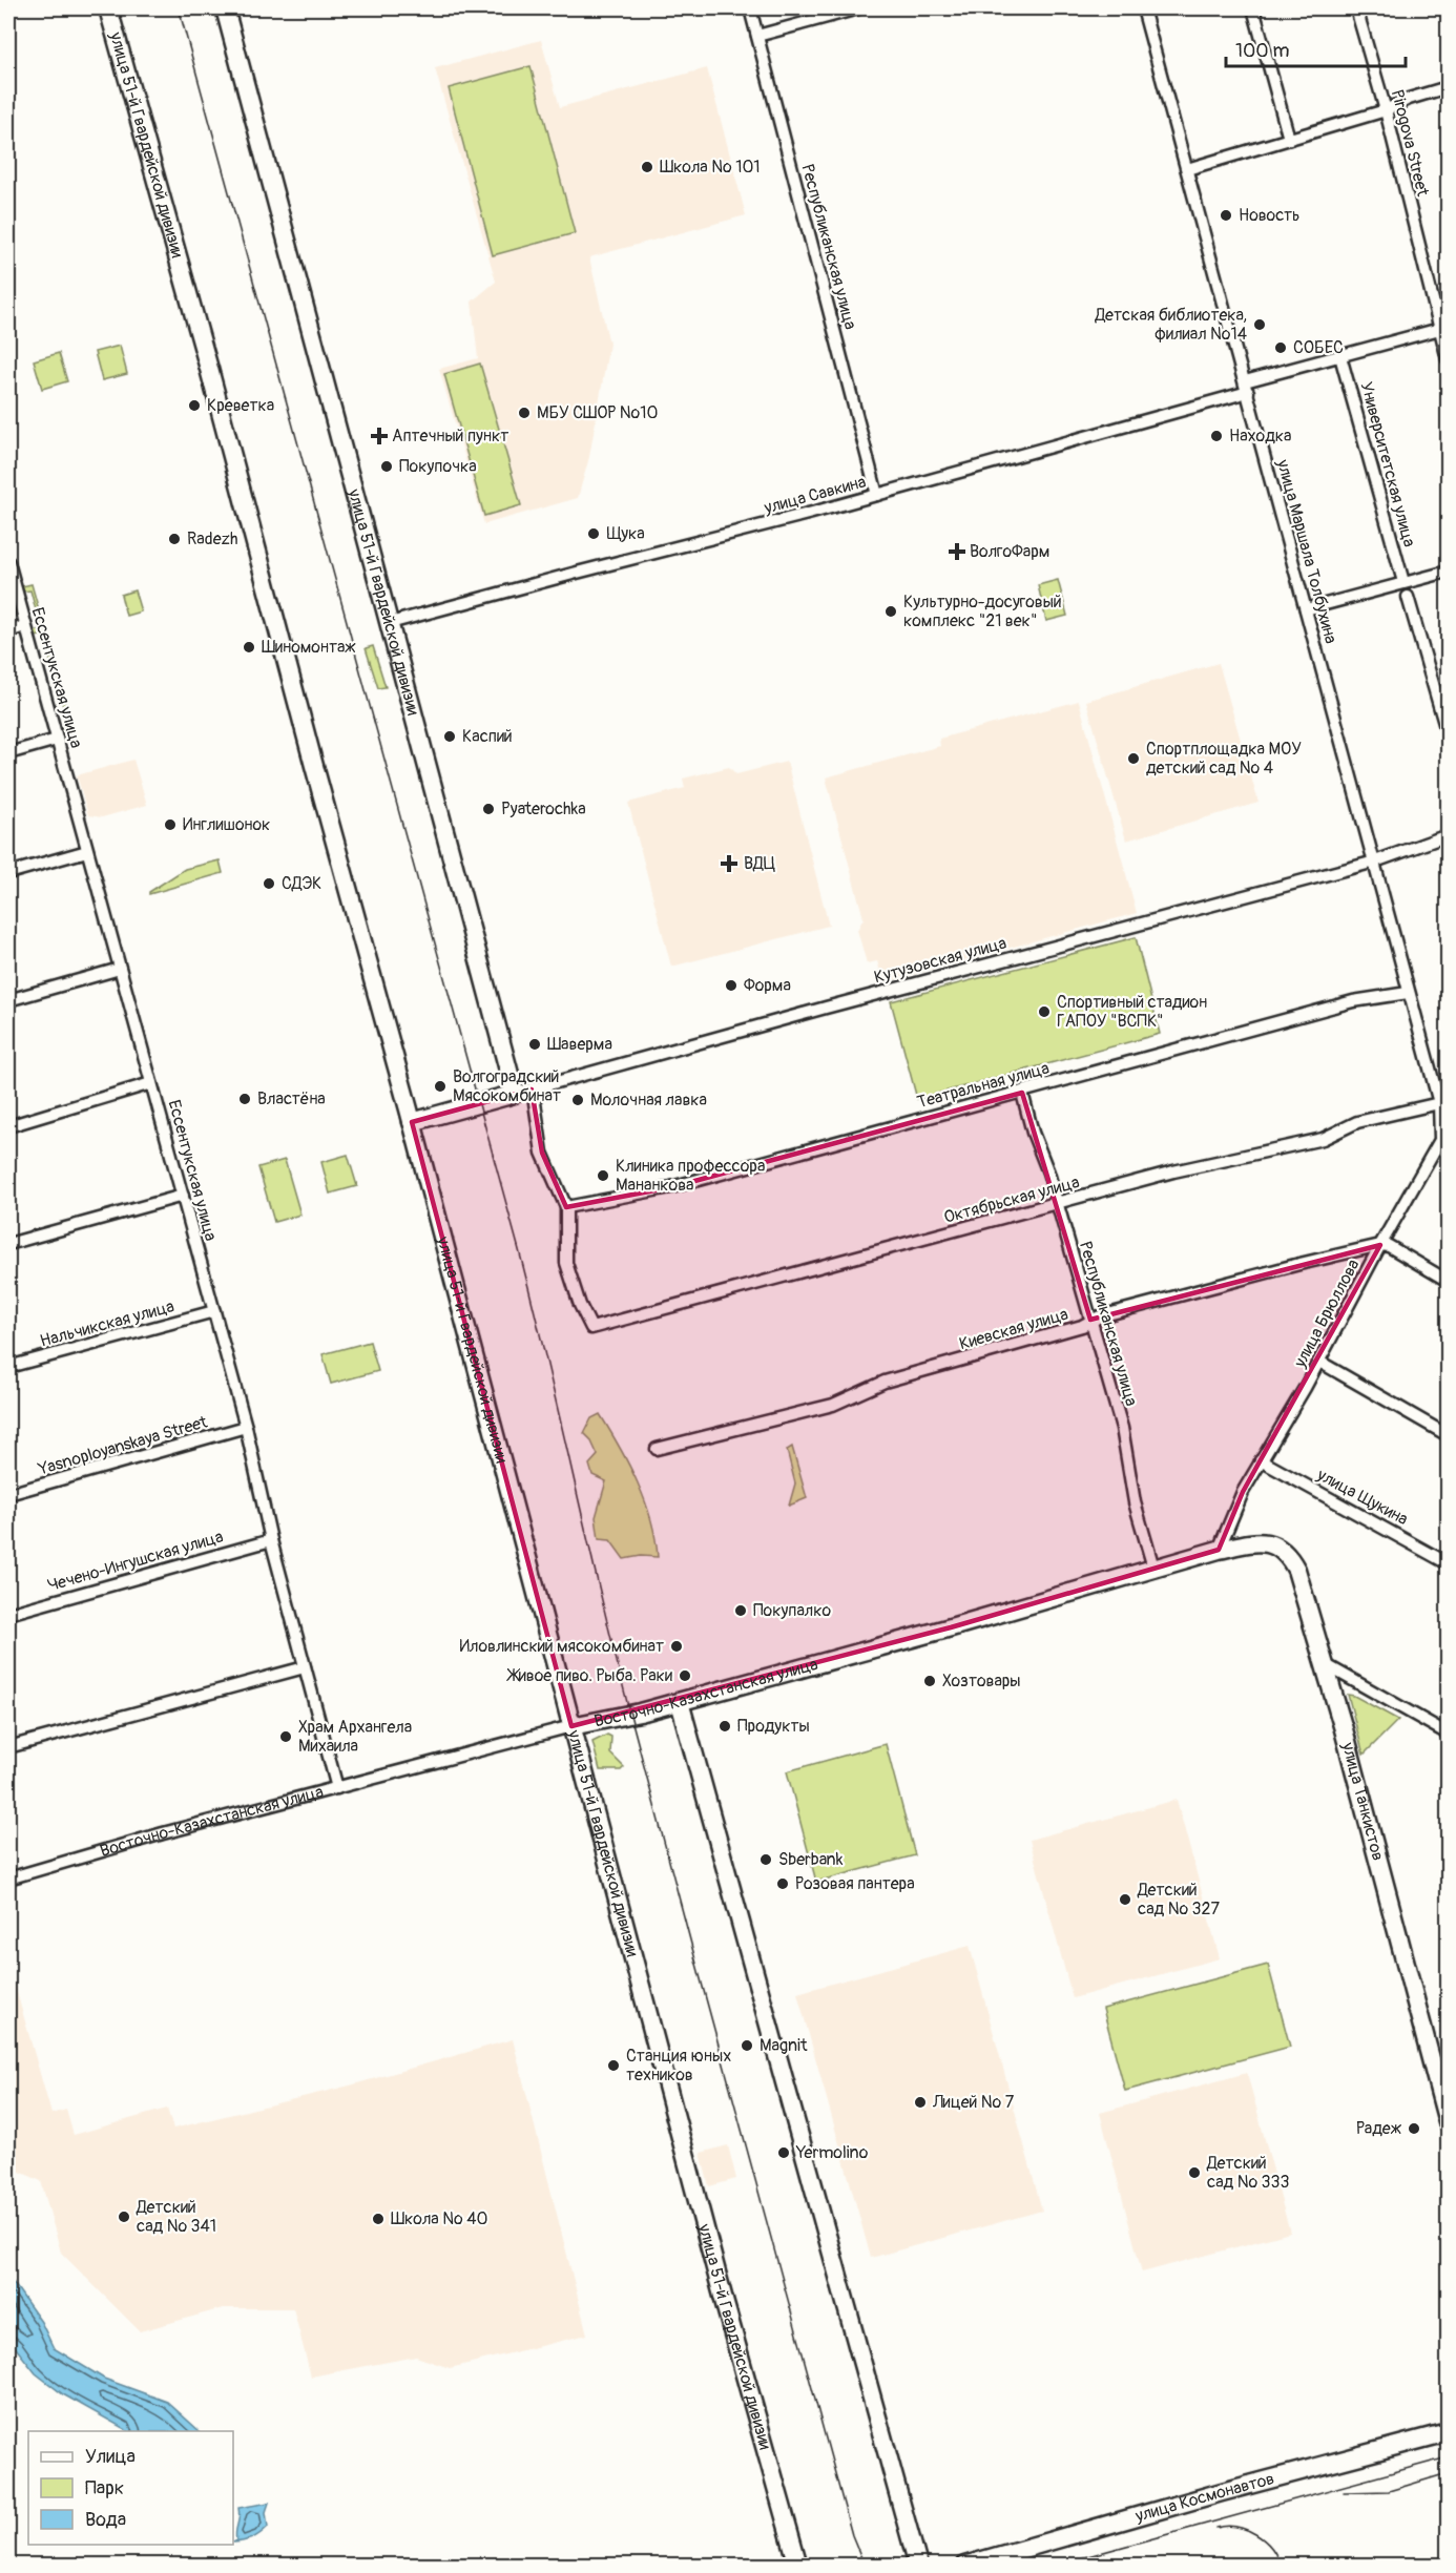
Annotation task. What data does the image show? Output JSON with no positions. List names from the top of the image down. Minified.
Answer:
{"streets":{"main road":["улица 51-й Гвардейской дивизии","Восточно-Казахстанская улица","улица Танкистов","улица Космонавтов"],"street":["Pirogova Street","Республиканская улица","Университетская улица","улица Савкина","улица Маршала Толбухина","Ессентукская улица","Кутузовская улица","Театральная улица","Октябрьская улица","улица Брюллова","Нальчикская улица","Киевская улица","Yasnoployanskaya Street","улица Щукина","Чечено-Ингушская улица"]},"crossings":[["Pirogova Street","улица Савкина"],["улица 51-й Гвардейской дивизии","улица Савкина"],["улица 51-й Гвардейской дивизии","Кутузовская улица"],["улица 51-й Гвардейской дивизии","Восточно-Казахстанская улица"],["Республиканская улица","улица Савкина"],["Республиканская улица","Театральная улица"],["Республиканская улица","Октябрьская улица"],["Республиканская улица","Киевская улица"],["Республиканская улица","Восточно-Казахстанская улица"],["Университетская улица","улица Савкина"],["улица Савкина","улица Маршала Толбухина"],["улица Маршала Толбухина","Кутузовская улица"],["улица Маршала Толбухина","Театральная улица"],["улица Маршала Толбухина","Октябрьская улица"],["улица Маршала Толбухина","улица Брюллова"],["Ессентукская улица","Нальчикская улица"],["Ессентукская улица","Yasnoployanskaya Street"],["Ессентукская улица","Чечено-Ингушская улица"],["Ессентукская улица","Восточно-Казахстанская улица"],["Театральная улица","Октябрьская улица"],["Октябрьская улица","улица Брюллова"],["улица Брюллова","Киевская улица"],["улица Брюллова","улица Щукина"],["улица Брюллова","Восточно-Казахстанская улица"],["улица Брюллова","улица Танкистов"],["Восточно-Казахстанская улица","улица Танкистов"]],"places":{"other":["Школа № 101","Новость","Детская библиотека, филиал №14","СОБЕС","Креветка","МБУ СШОР №10","Находка","Покупочка","Щука","Radezh","Культурно-досуговый комплекс \"21 век\"","Шиномонтаж","Каспий","Спортплощадка МОУ детский сад № 4","Pyaterochka","Инглишонок","СДЭК","Форма","Спортивный стадион ГАПОУ \"ВСПК\"","Шаверма","Волгоградский Мясокомбинат","Властёна","Молочная лавка","Клиника профессора Мананкова","Покупалко","Иловлинский мясокомбинат","Живое пиво. Рыба. Раки","Хозтовары","Продукты","Храм Архангела Михаила","Sberbank","Розовая пантера","Детский сад № 327","Magnit","Станция юных техников","Лицей № 7","Радеж","Yermolino","Детский сад № 333","Детский сад № 341","Школа № 40"],"health":["Аптечный пункт","ВолгоФарм","ВДЦ"]},"legend":["Улица","Парк","Вода"],"scale_bar":"100 m"}
